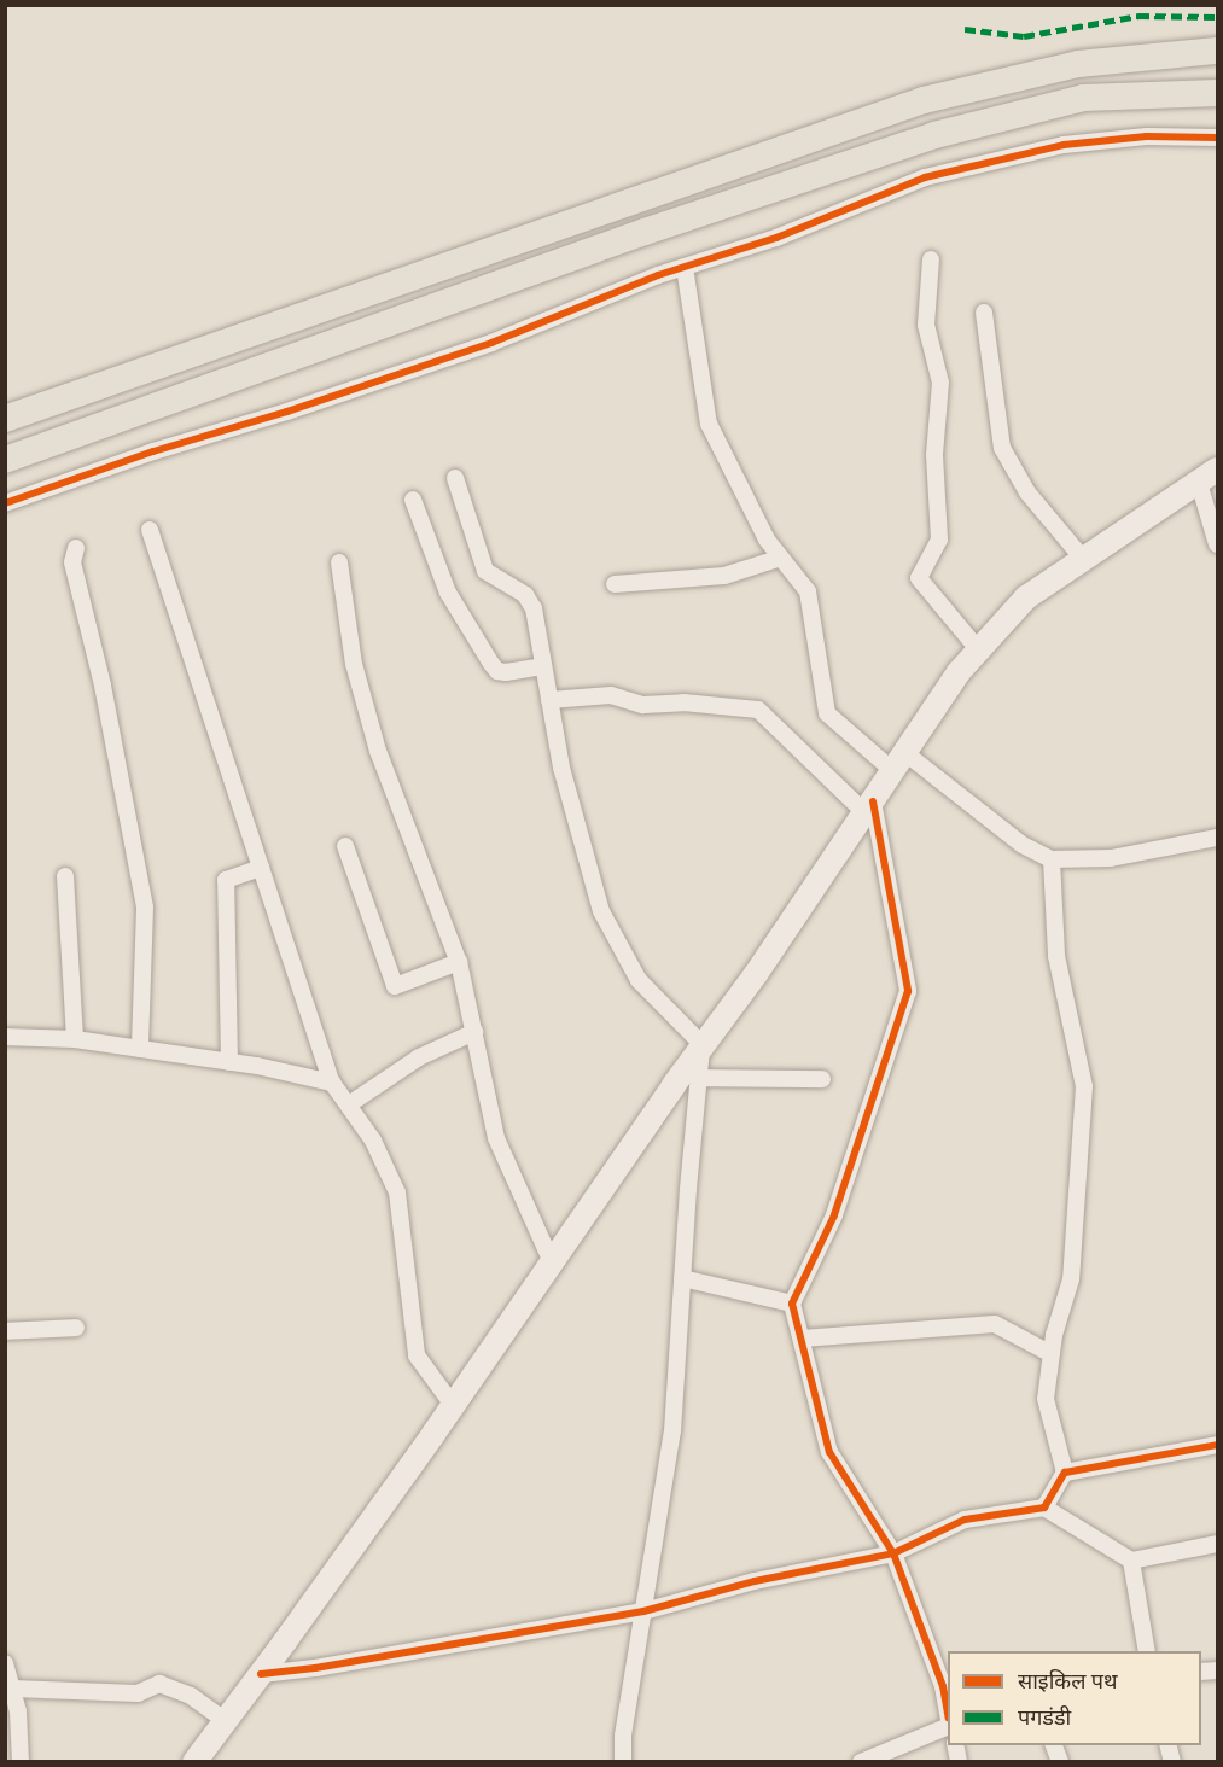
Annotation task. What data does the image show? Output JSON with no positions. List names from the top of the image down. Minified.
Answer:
{"legend":["साइकिल पथ","पगडंडी"]}
